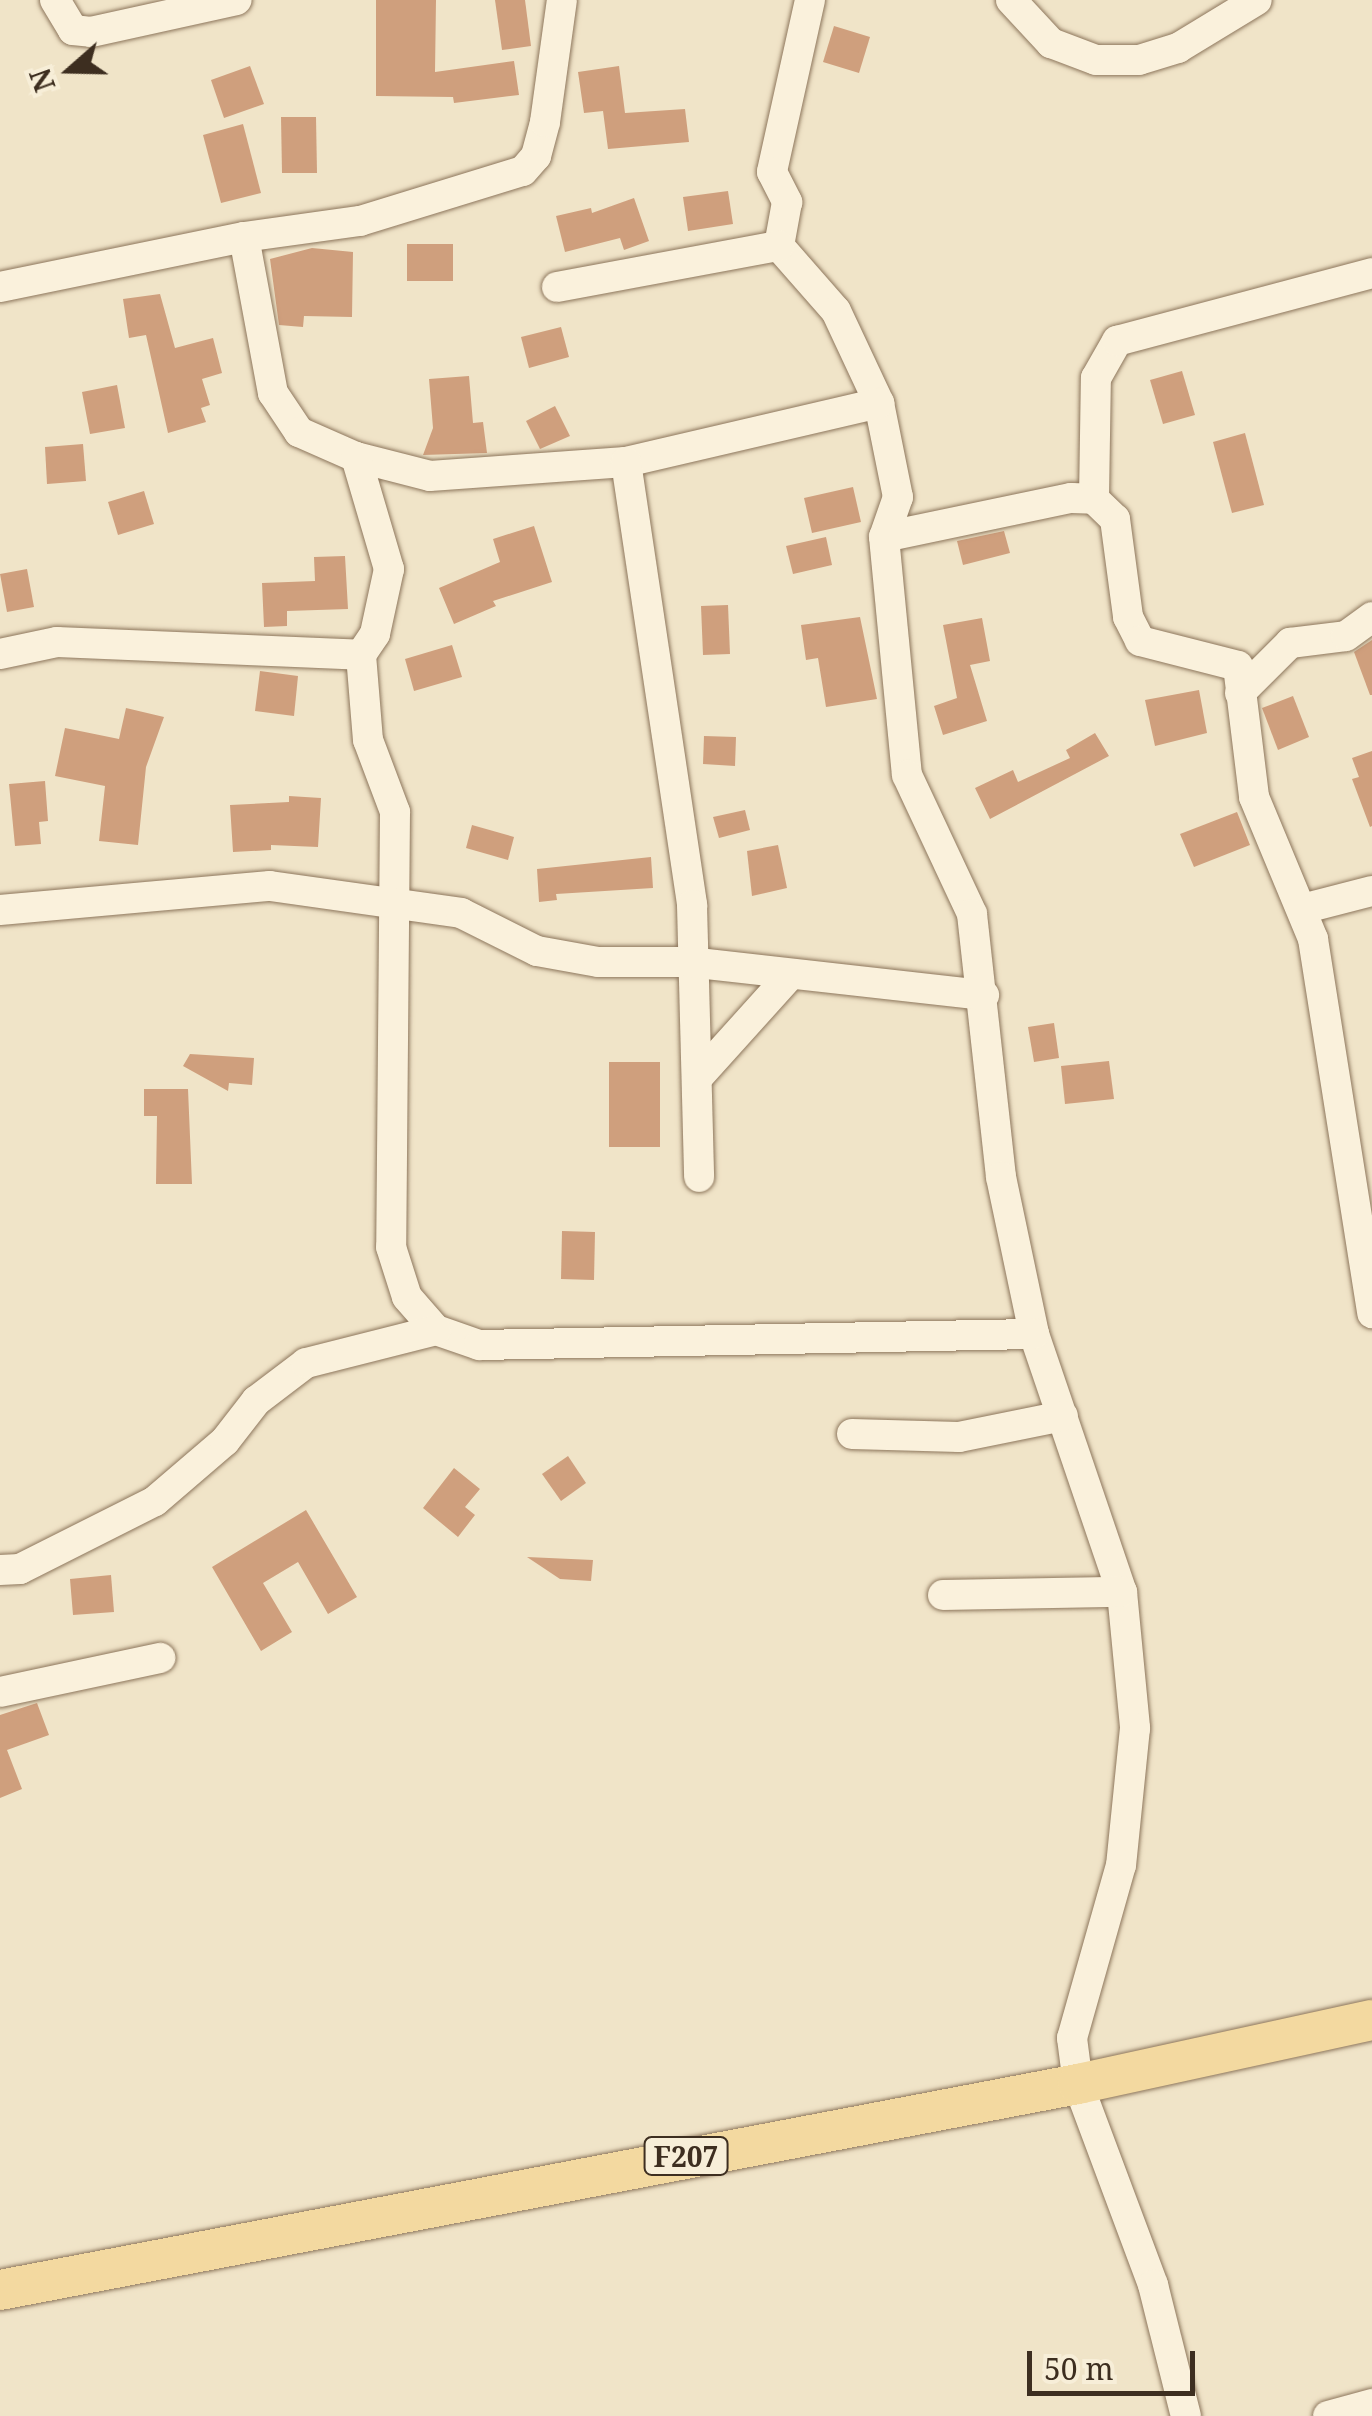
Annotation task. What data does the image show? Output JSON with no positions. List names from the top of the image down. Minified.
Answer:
{"streets":{"main road":["F207"]},"scale_bar":"50 m","north":"left"}
